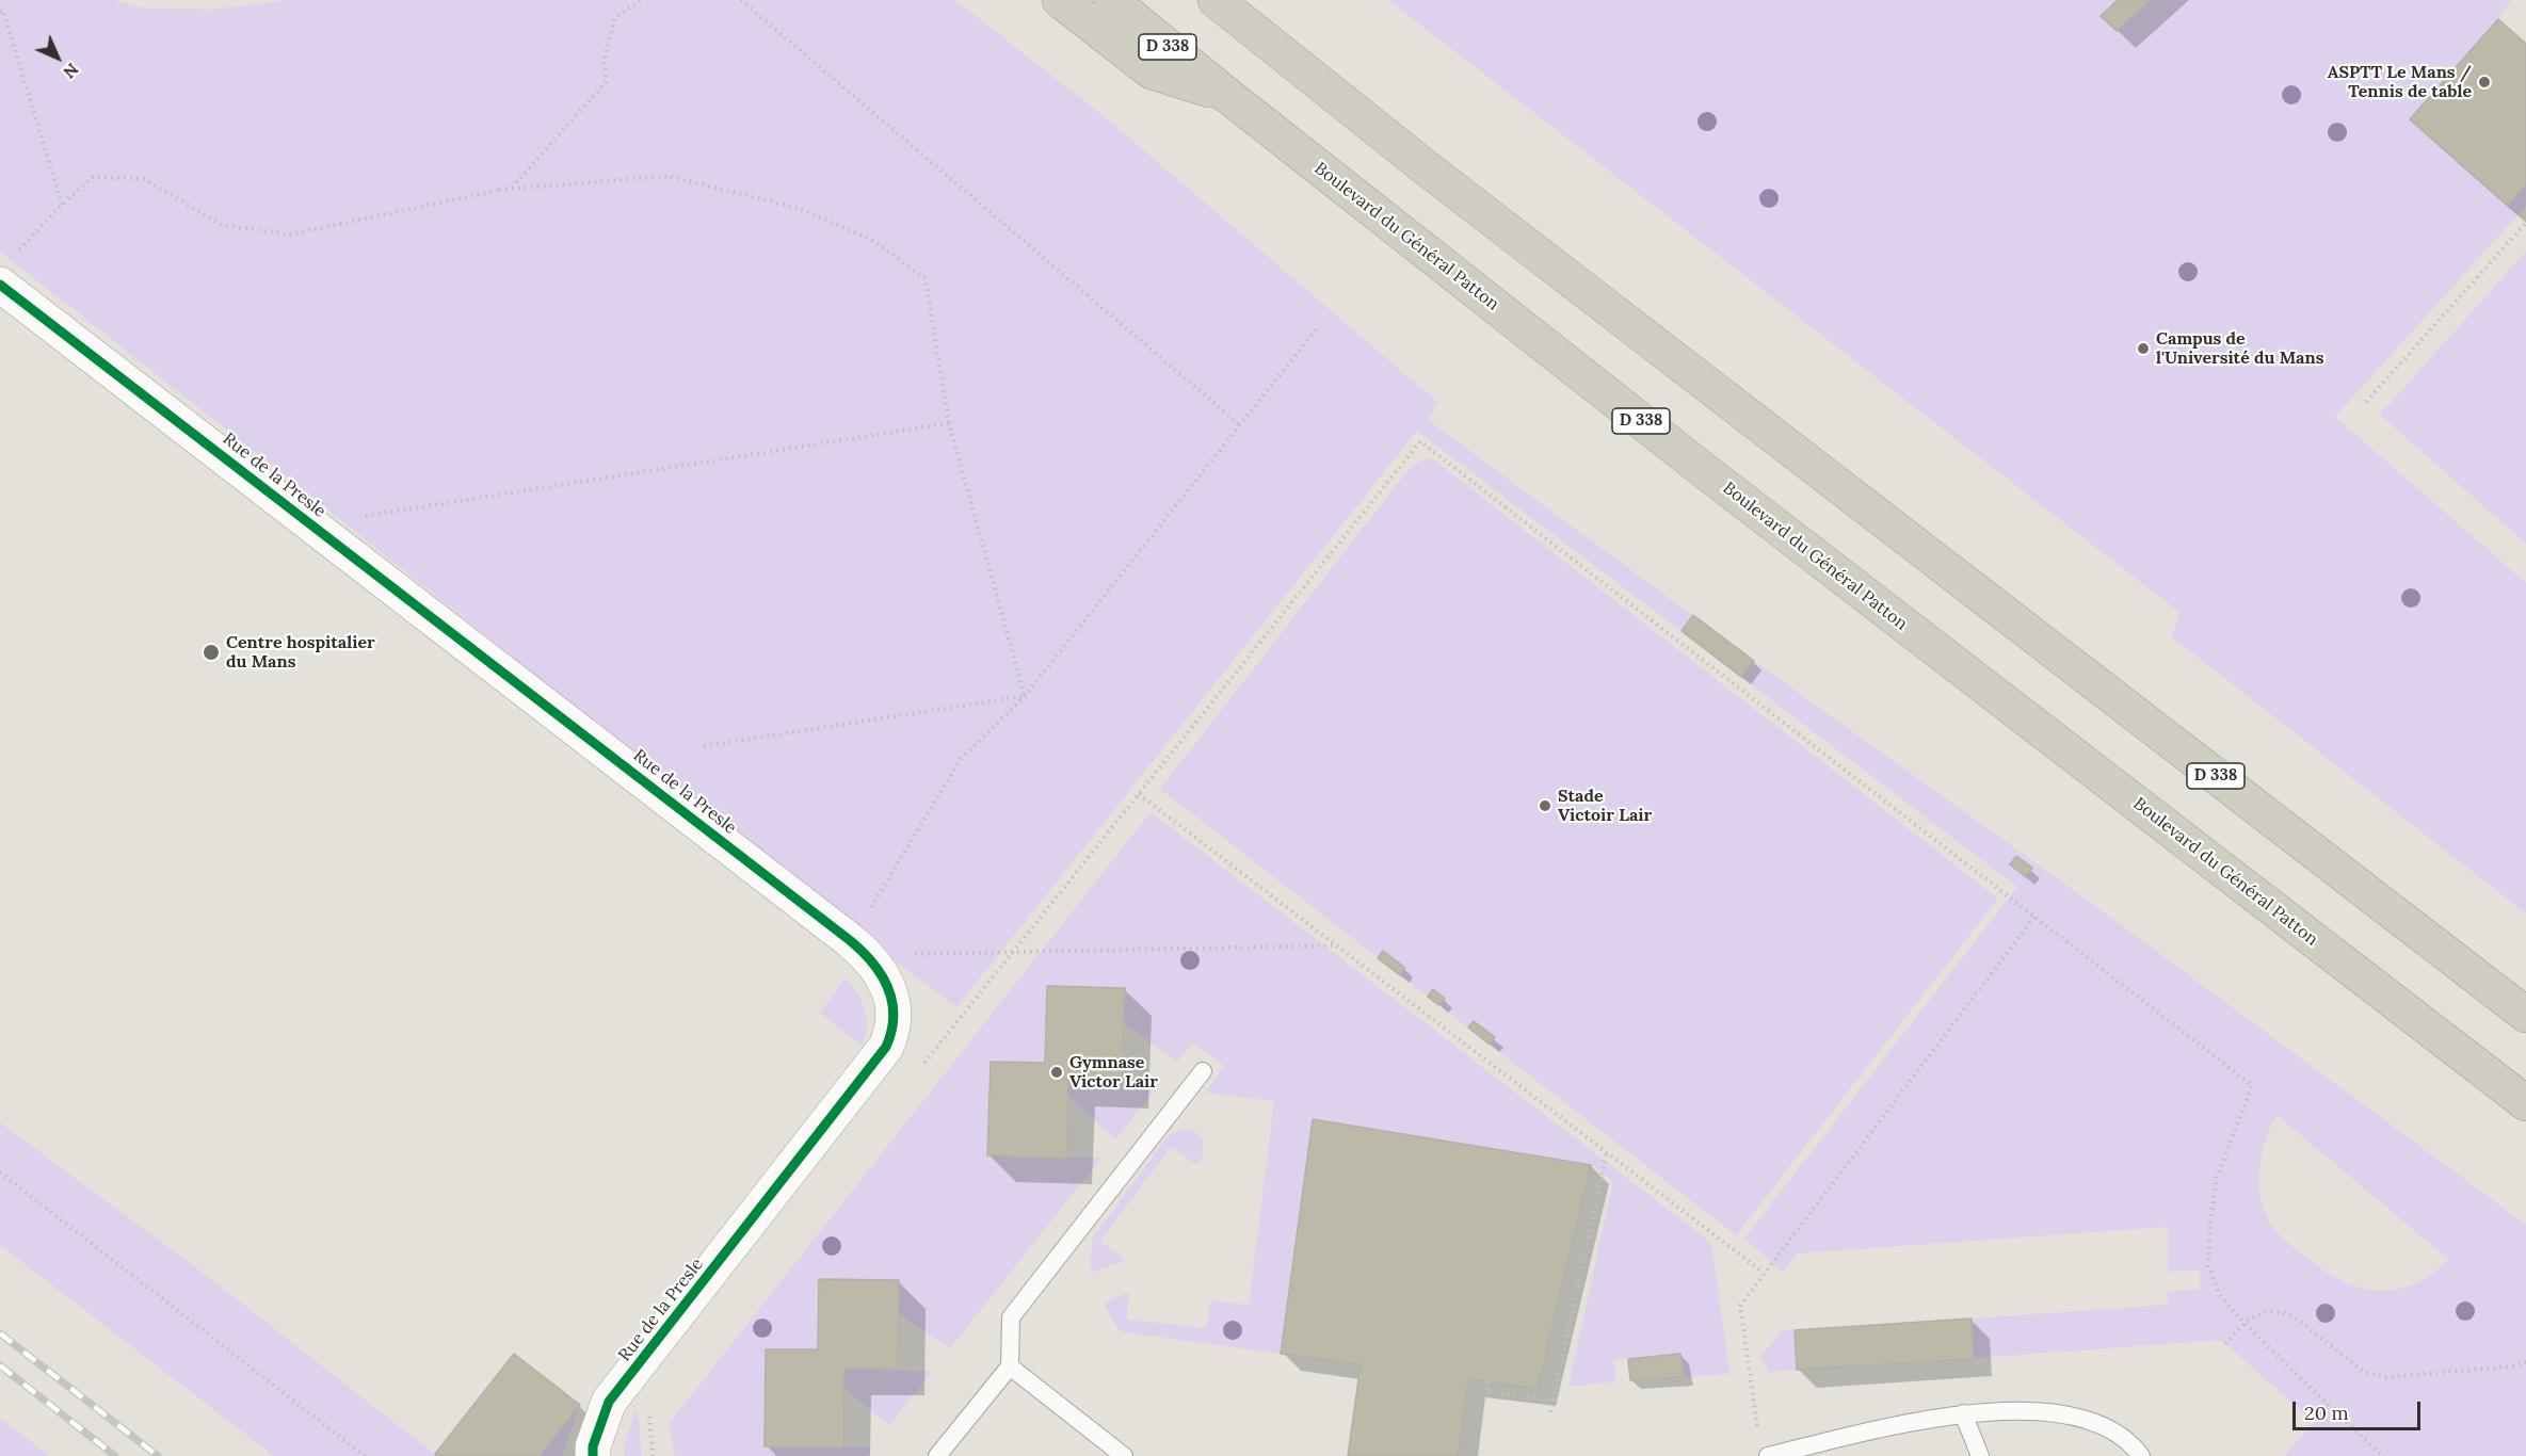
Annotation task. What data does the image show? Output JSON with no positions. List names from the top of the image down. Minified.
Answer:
{"streets":{"highway":["D 338","Boulevard du Général Patton"],"street":["Rue de la Presle"]},"places":["ASPTT Le Mans / Tennis de table","Campus de l'Université du Mans","Centre hospitalier du Mans","Stade Victoir Lair","Gymnase Victor Lair"],"scale_bar":"20 m","north":"bottom right"}
